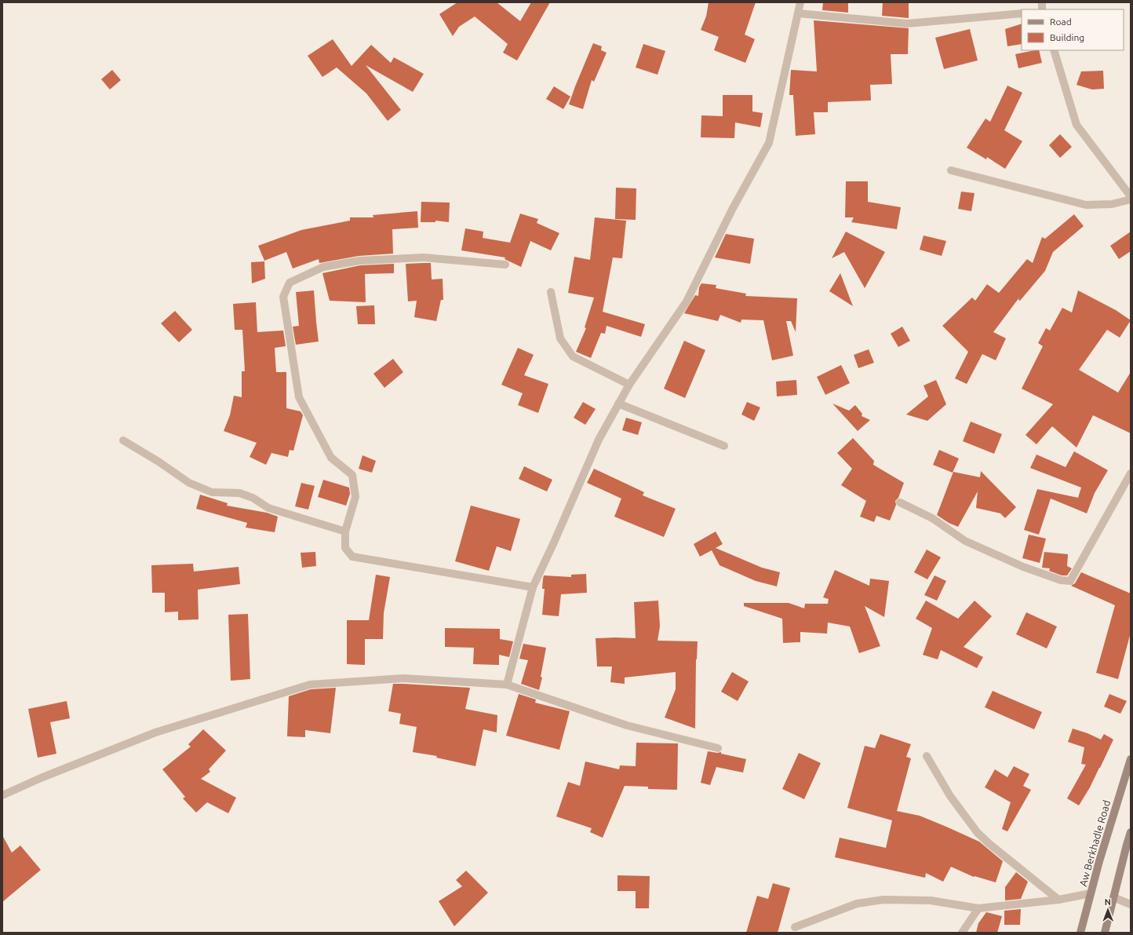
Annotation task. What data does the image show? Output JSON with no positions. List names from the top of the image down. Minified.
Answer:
{"streets":{"main road":["Aw Berkhadle Road"]},"legend":["Road","Building"],"north":"top"}
